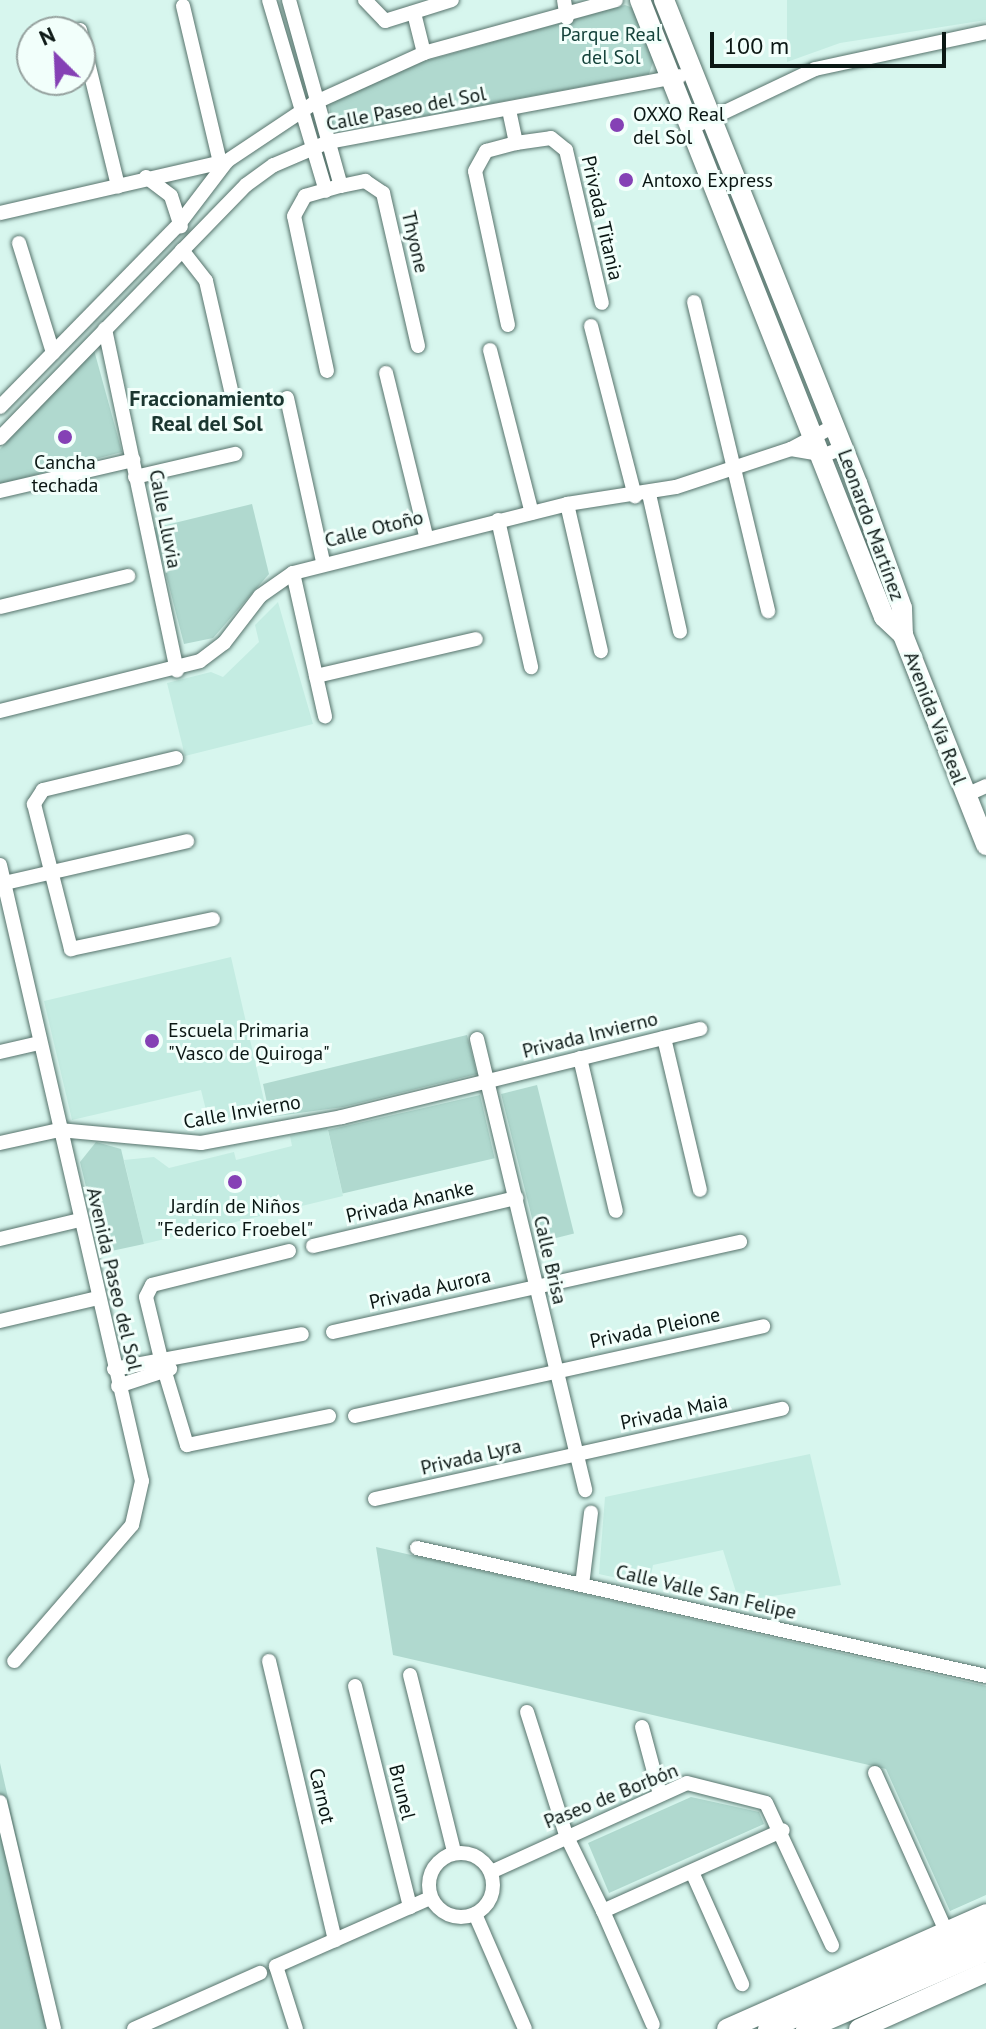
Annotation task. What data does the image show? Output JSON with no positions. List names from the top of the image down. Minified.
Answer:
{"streets":{"main road":["Leonardo Martínez","Avenida Vía Real"],"street":["Calle Paseo del Sol","Privada Titania","Thyone","Calle Lluvia","Calle Otoño","Privada Invierno","Calle Invierno","Privada Ananke","Calle Brisa","Avenida Paseo del Sol","Privada Aurora","Privada Pleione","Privada Maia","Privada Lyra","Calle Valle San Felipe","Brunel","Carnot","Paseo de Borbón"]},"crossings":[["Calle Paseo del Sol","Calle Lluvia"],["Calle Paseo del Sol","Leonardo Martínez"],["Calle Lluvia","Calle Otoño"],["Leonardo Martínez","Calle Otoño"],["Leonardo Martínez","Avenida Vía Real"],["Privada Invierno","Calle Invierno"],["Privada Invierno","Calle Brisa"],["Calle Invierno","Calle Brisa"],["Calle Invierno","Avenida Paseo del Sol"],["Privada Ananke","Calle Brisa"],["Calle Brisa","Privada Aurora"],["Calle Brisa","Privada Pleione"],["Calle Brisa","Privada Maia"],["Calle Brisa","Privada Lyra"],["Privada Maia","Privada Lyra"]],"districts":["Fraccionamiento Real del Sol"],"parks":["Parque Real del Sol"],"places":["OXXO Real del Sol","Antoxo Express","Cancha techada","Escuela Primaria \"Vasco de Quiroga\"","Jardín de Niños \"Federico Froebel\""],"scale_bar":"100 m","north":"top left"}
